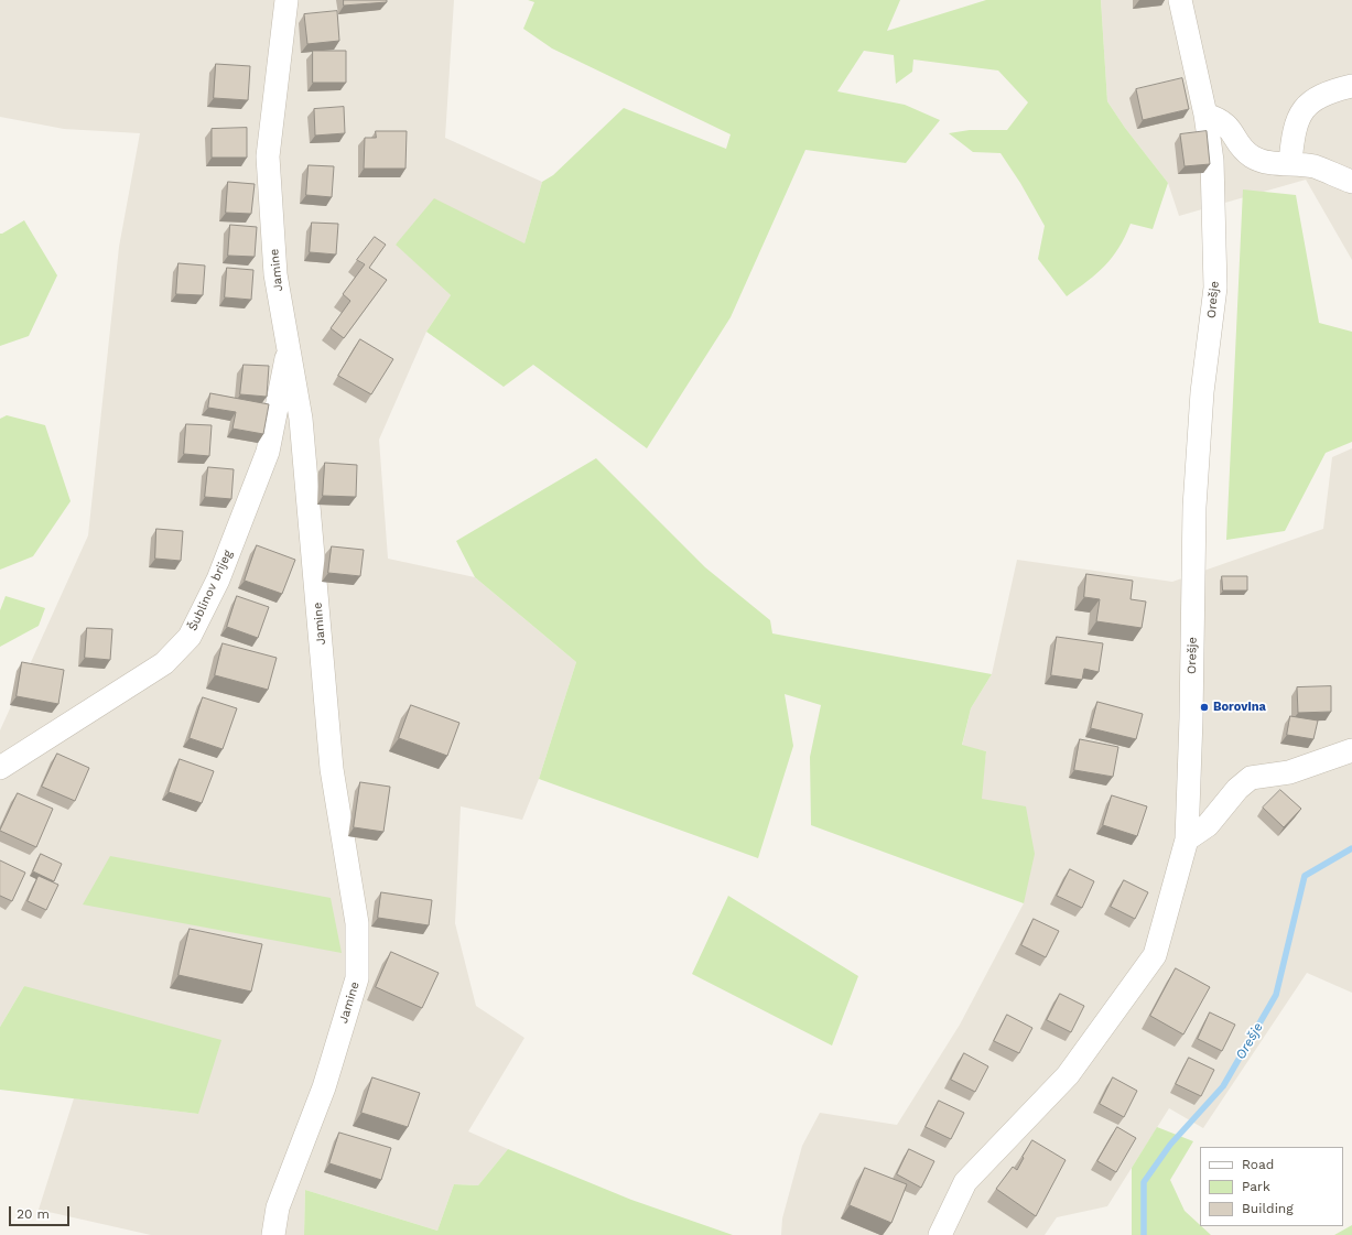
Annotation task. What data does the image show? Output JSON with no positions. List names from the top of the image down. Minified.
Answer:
{"streets":{"street":["Jamine","Orešje","Šublinov brijeg"]},"crossings":[["Jamine","Šublinov brijeg"]],"water":["Orešje"],"places":["Borovina"],"legend":["Road","Park","Building"],"scale_bar":"20 m"}
